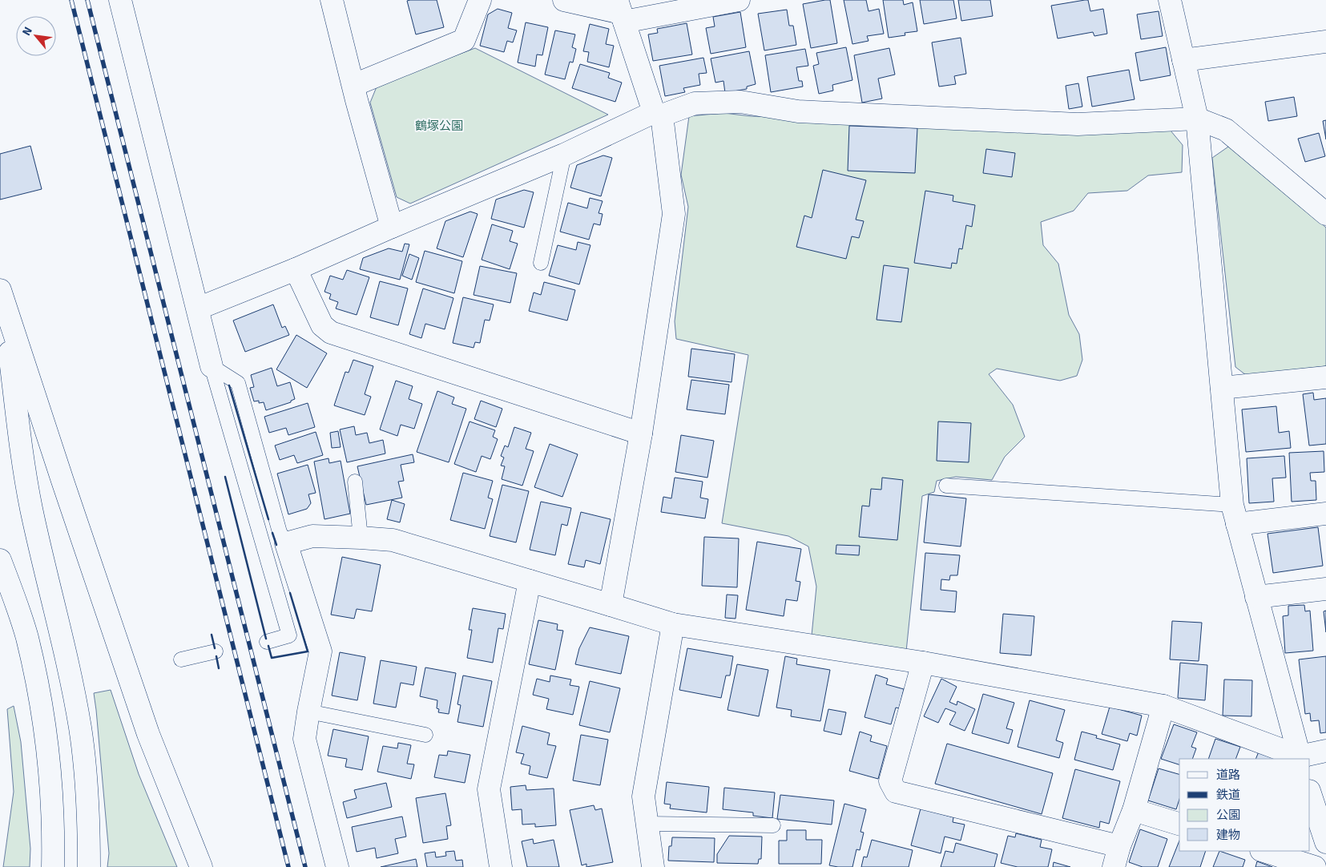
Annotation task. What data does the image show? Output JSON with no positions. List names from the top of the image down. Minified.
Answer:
{"parks":["鶴塚公園"],"legend":["道路","鉄道","公園","建物"],"north":"top left"}
